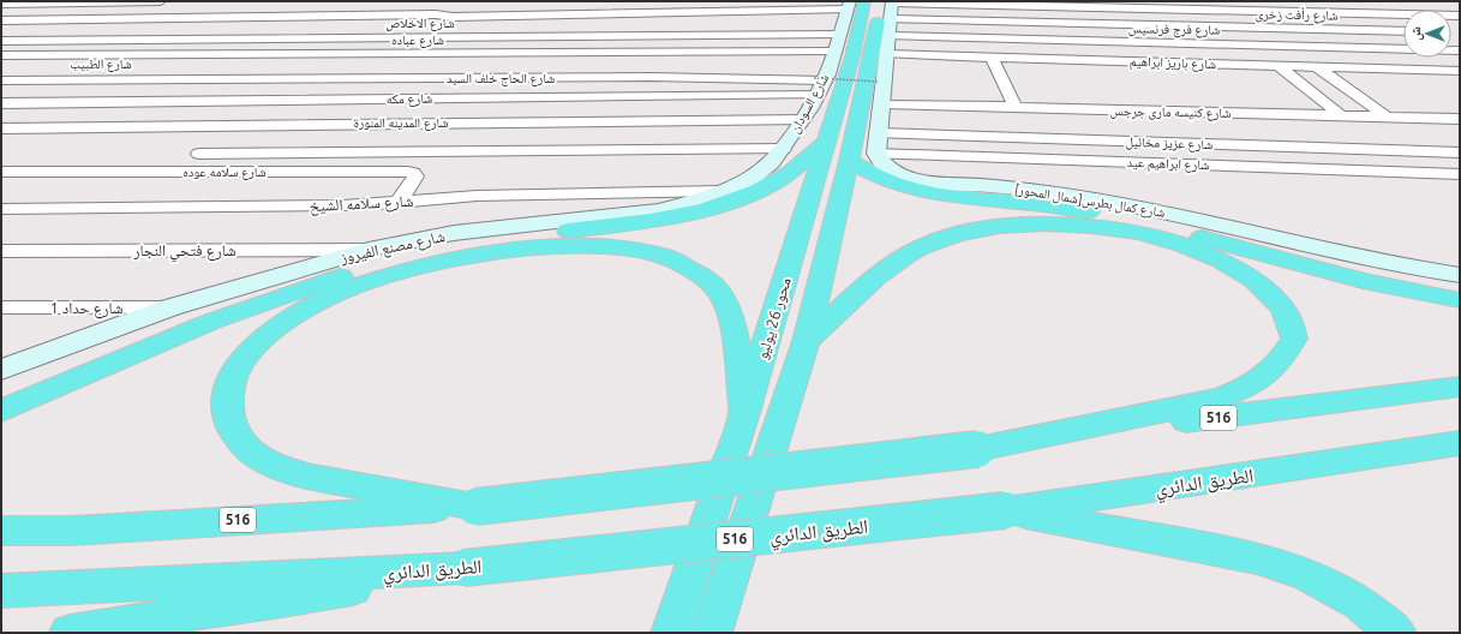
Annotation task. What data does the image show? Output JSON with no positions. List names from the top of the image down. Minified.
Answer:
{"streets":{"highway":["محور 26 يوليو","516","الطريق الدائري"],"street":["شارع رأفت زخرى","شارع الاخلاص","شارع فرج فرنسيس","شارع عباده","شارع باريز ابراهيم","شارع الطبيب","شارع الحاج خلف السيد","شارع مكه","شارع السودان","شارع كنيسه مارى جرجس","شارع المدينه المنورة","شارع عزيز مخائيل","شارع ابراهيم عيد","شارع سلامه عوده","شارع كمال بطرس[شمال المحور]","شارع سلامه الشيخ","شارع مصنع الفيروز","شارع فتحي النجار","شارع حداد 1"]},"crossings":[["شارع رأفت زخرى","شارع فرج فرنسيس"],["شارع رأفت زخرى","شارع باريز ابراهيم"],["شارع رأفت زخرى","محور 26 يوليو"],["شارع الاخلاص","شارع السودان"],["شارع فرج فرنسيس","شارع باريز ابراهيم"],["شارع فرج فرنسيس","محور 26 يوليو"],["شارع عباده","شارع السودان"],["شارع باريز ابراهيم","محور 26 يوليو"],["شارع الحاج خلف السيد","شارع السودان"],["شارع مكه","شارع السودان"],["شارع السودان","شارع المدينه المنورة"],["شارع السودان","شارع مصنع الفيروز"],["شارع عزيز مخائيل","شارع ابراهيم عيد"],["شارع عزيز مخائيل","شارع كمال بطرس[شمال المحور]"],["شارع ابراهيم عيد","شارع كمال بطرس[شمال المحور]"],["شارع سلامه عوده","شارع سلامه الشيخ"],["شارع سلامه الشيخ","شارع مصنع الفيروز"],["شارع مصنع الفيروز","شارع فتحي النجار"],["شارع مصنع الفيروز","شارع حداد 1"]],"north":"left"}
